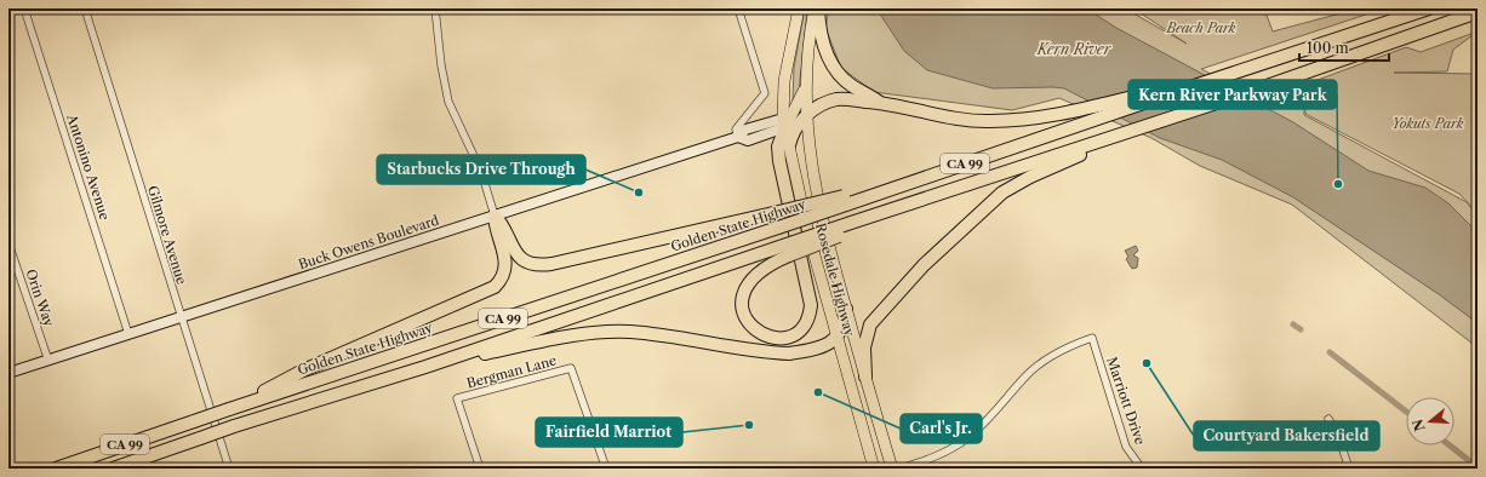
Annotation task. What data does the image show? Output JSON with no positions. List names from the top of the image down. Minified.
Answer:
{"streets":{"highway":["CA 99","Golden State Highway"],"main road":["Buck Owens Boulevard","Rosedale Highway"],"street":["Antonino Avenue","Gilmore Avenue","Orin Way","Bergman Lane","Marriott Drive"]},"crossings":[["Antonino Avenue","Buck Owens Boulevard"],["Gilmore Avenue","Buck Owens Boulevard"],["Buck Owens Boulevard","Orin Way"]],"water":["Kern River"],"parks":["Beach Park","Yokuts Park"],"places":["Kern River Parkway Park","Starbucks Drive Through","Courtyard Bakersfield","Carl's Jr.","Fairfield Marriot"],"scale_bar":"100 m","north":"left"}
